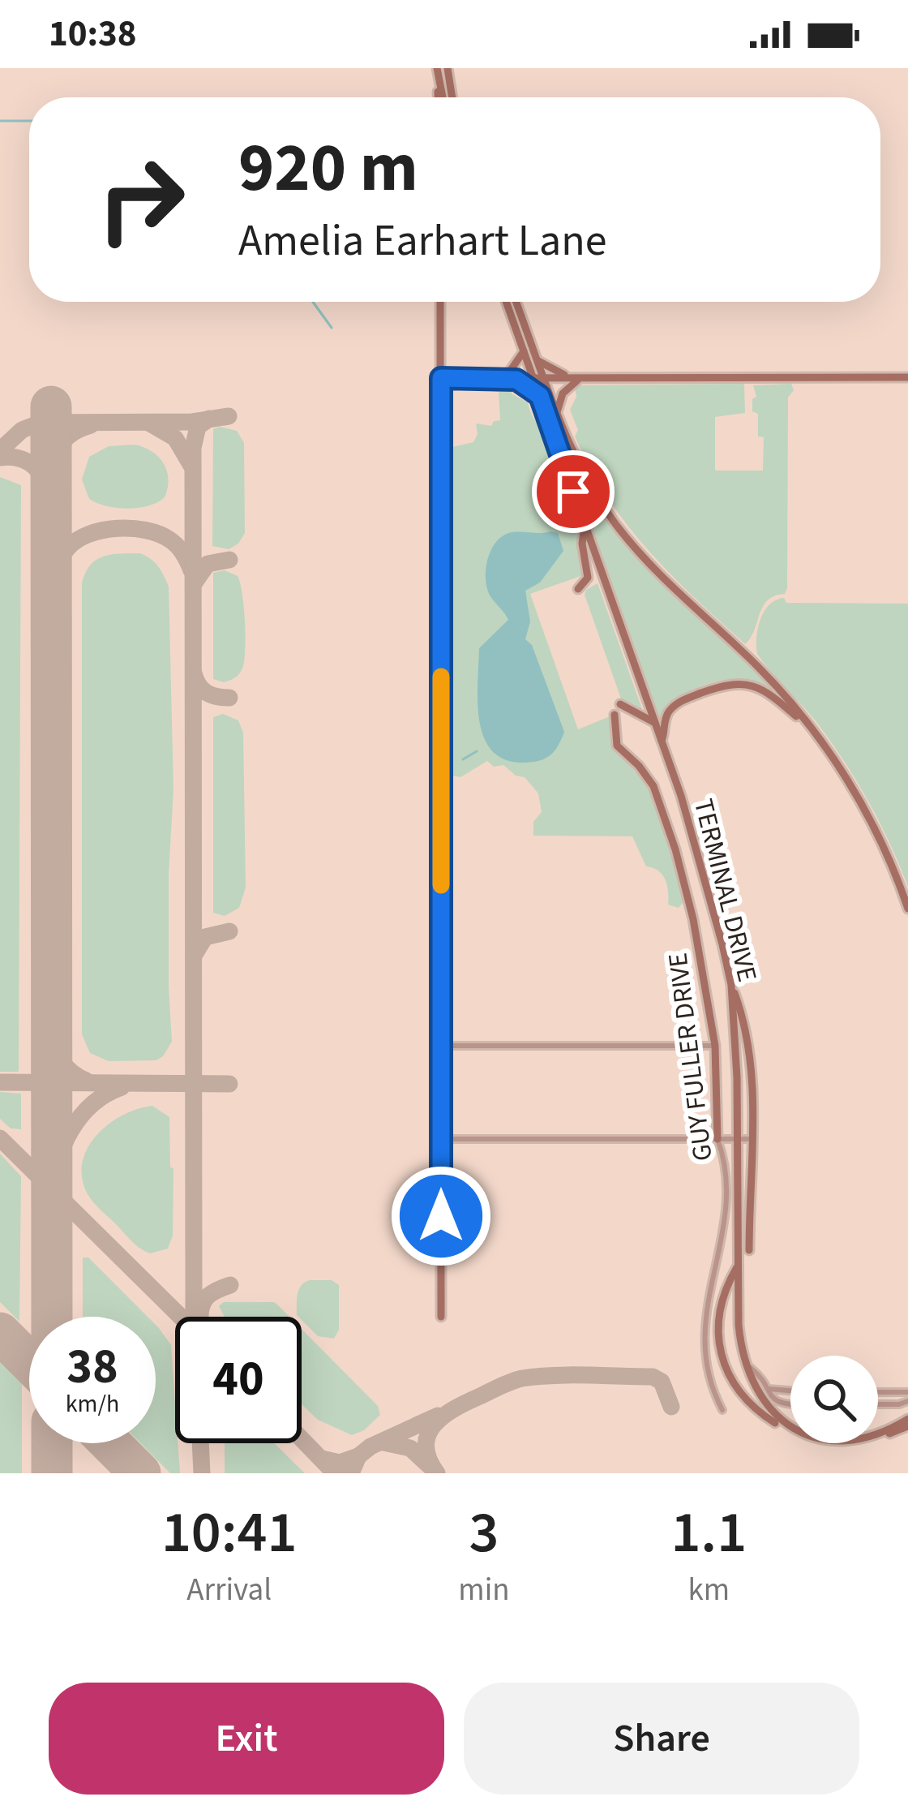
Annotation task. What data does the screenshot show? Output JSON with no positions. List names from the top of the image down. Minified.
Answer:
{"streets":{"main road":["TERMINAL DRIVE","GUY FULLER DRIVE"]},"page":{"status":"10:38","turn":["920 m","Amelia Earhart Lane"],"speed":"38 km/h","limit":"40","eta":["10:41","Arrival","3","min","1.1","km"],"buttons":["Exit","Share"]}}
